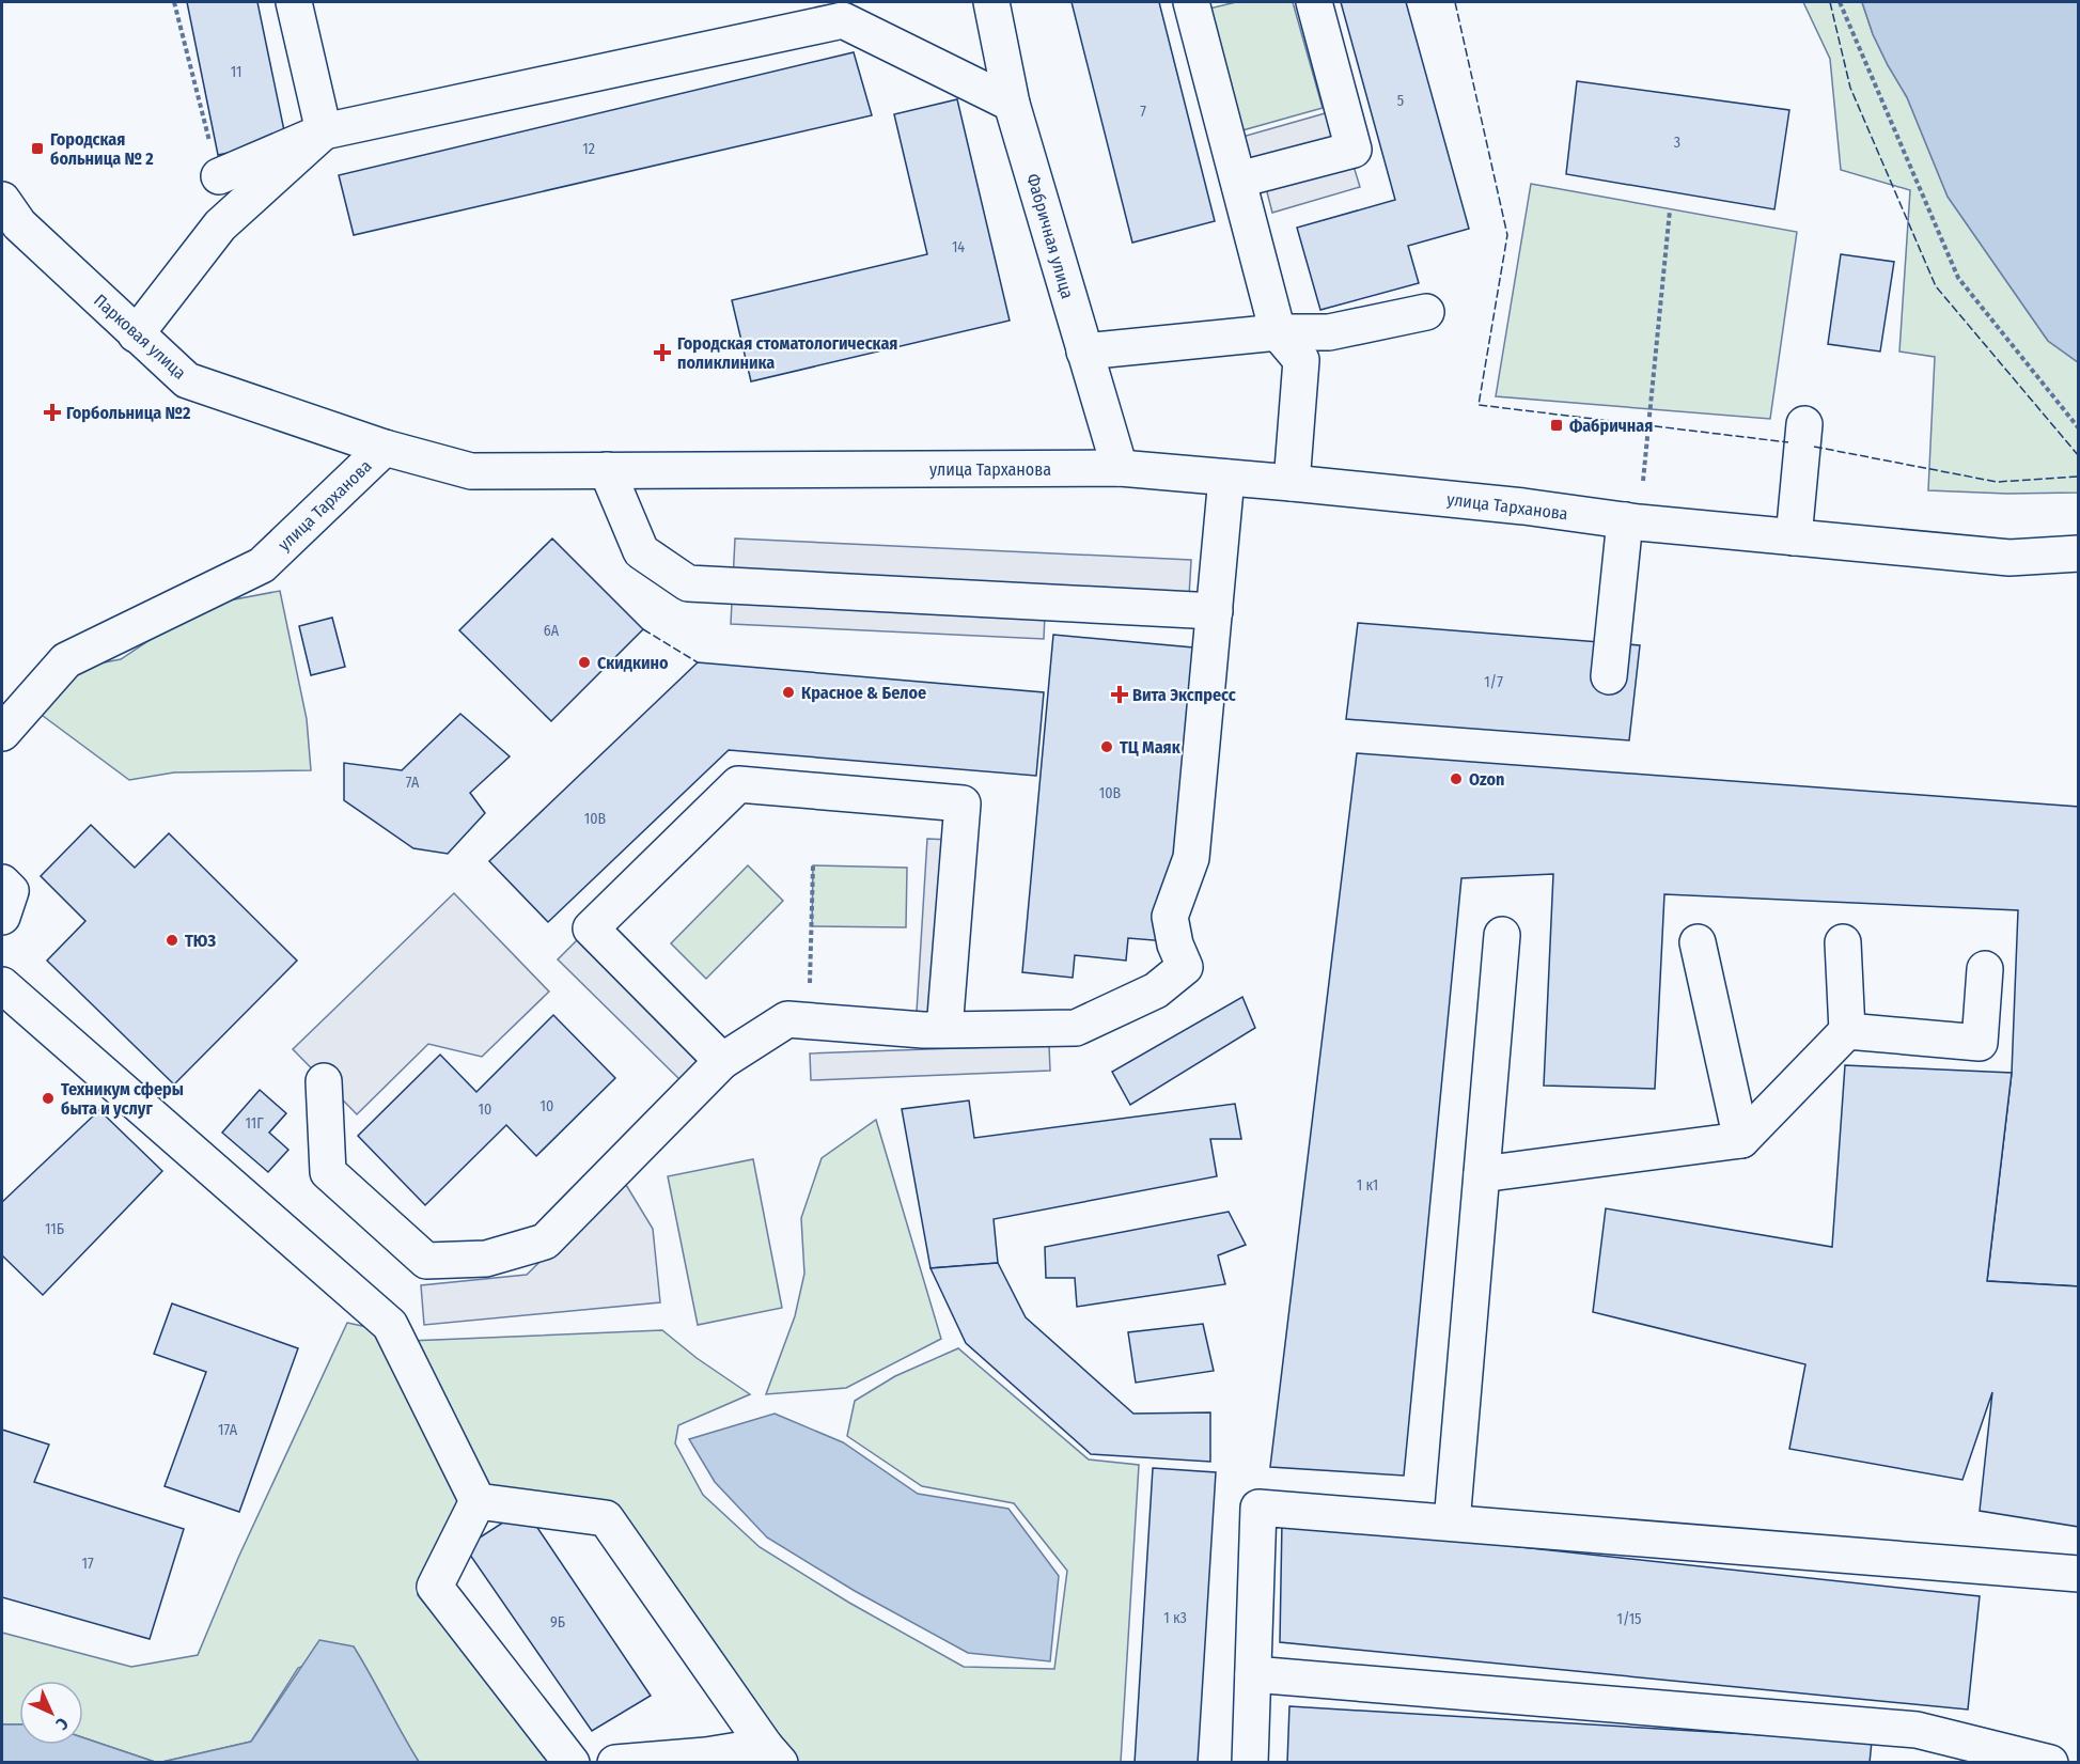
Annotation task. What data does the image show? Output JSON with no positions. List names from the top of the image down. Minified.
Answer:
{"streets":{"main road":["Фабричная улица","Парковая улица","улица Тарханова"]},"crossings":[["Фабричная улица","улица Тарханова"],["Парковая улица","улица Тарханова"]],"places":{"transit":["Городская больница № 2","Фабричная"],"health":["Городская стоматологическая поликлиника","Горбольница №2","Вита Экспресс"],"other":["Скидкино","Красное & Белое","ТЦ Маяк","Ozon","ТЮЗ","Техникум сферы быта и услуг"]},"house_numbers":["11","5","7","3","12","14","6А","1/7","7А","10В","10В","10","10","11Г","1 к1","11Б","17А","17","1 к3","1/15","9Б"],"north":"bottom right"}
